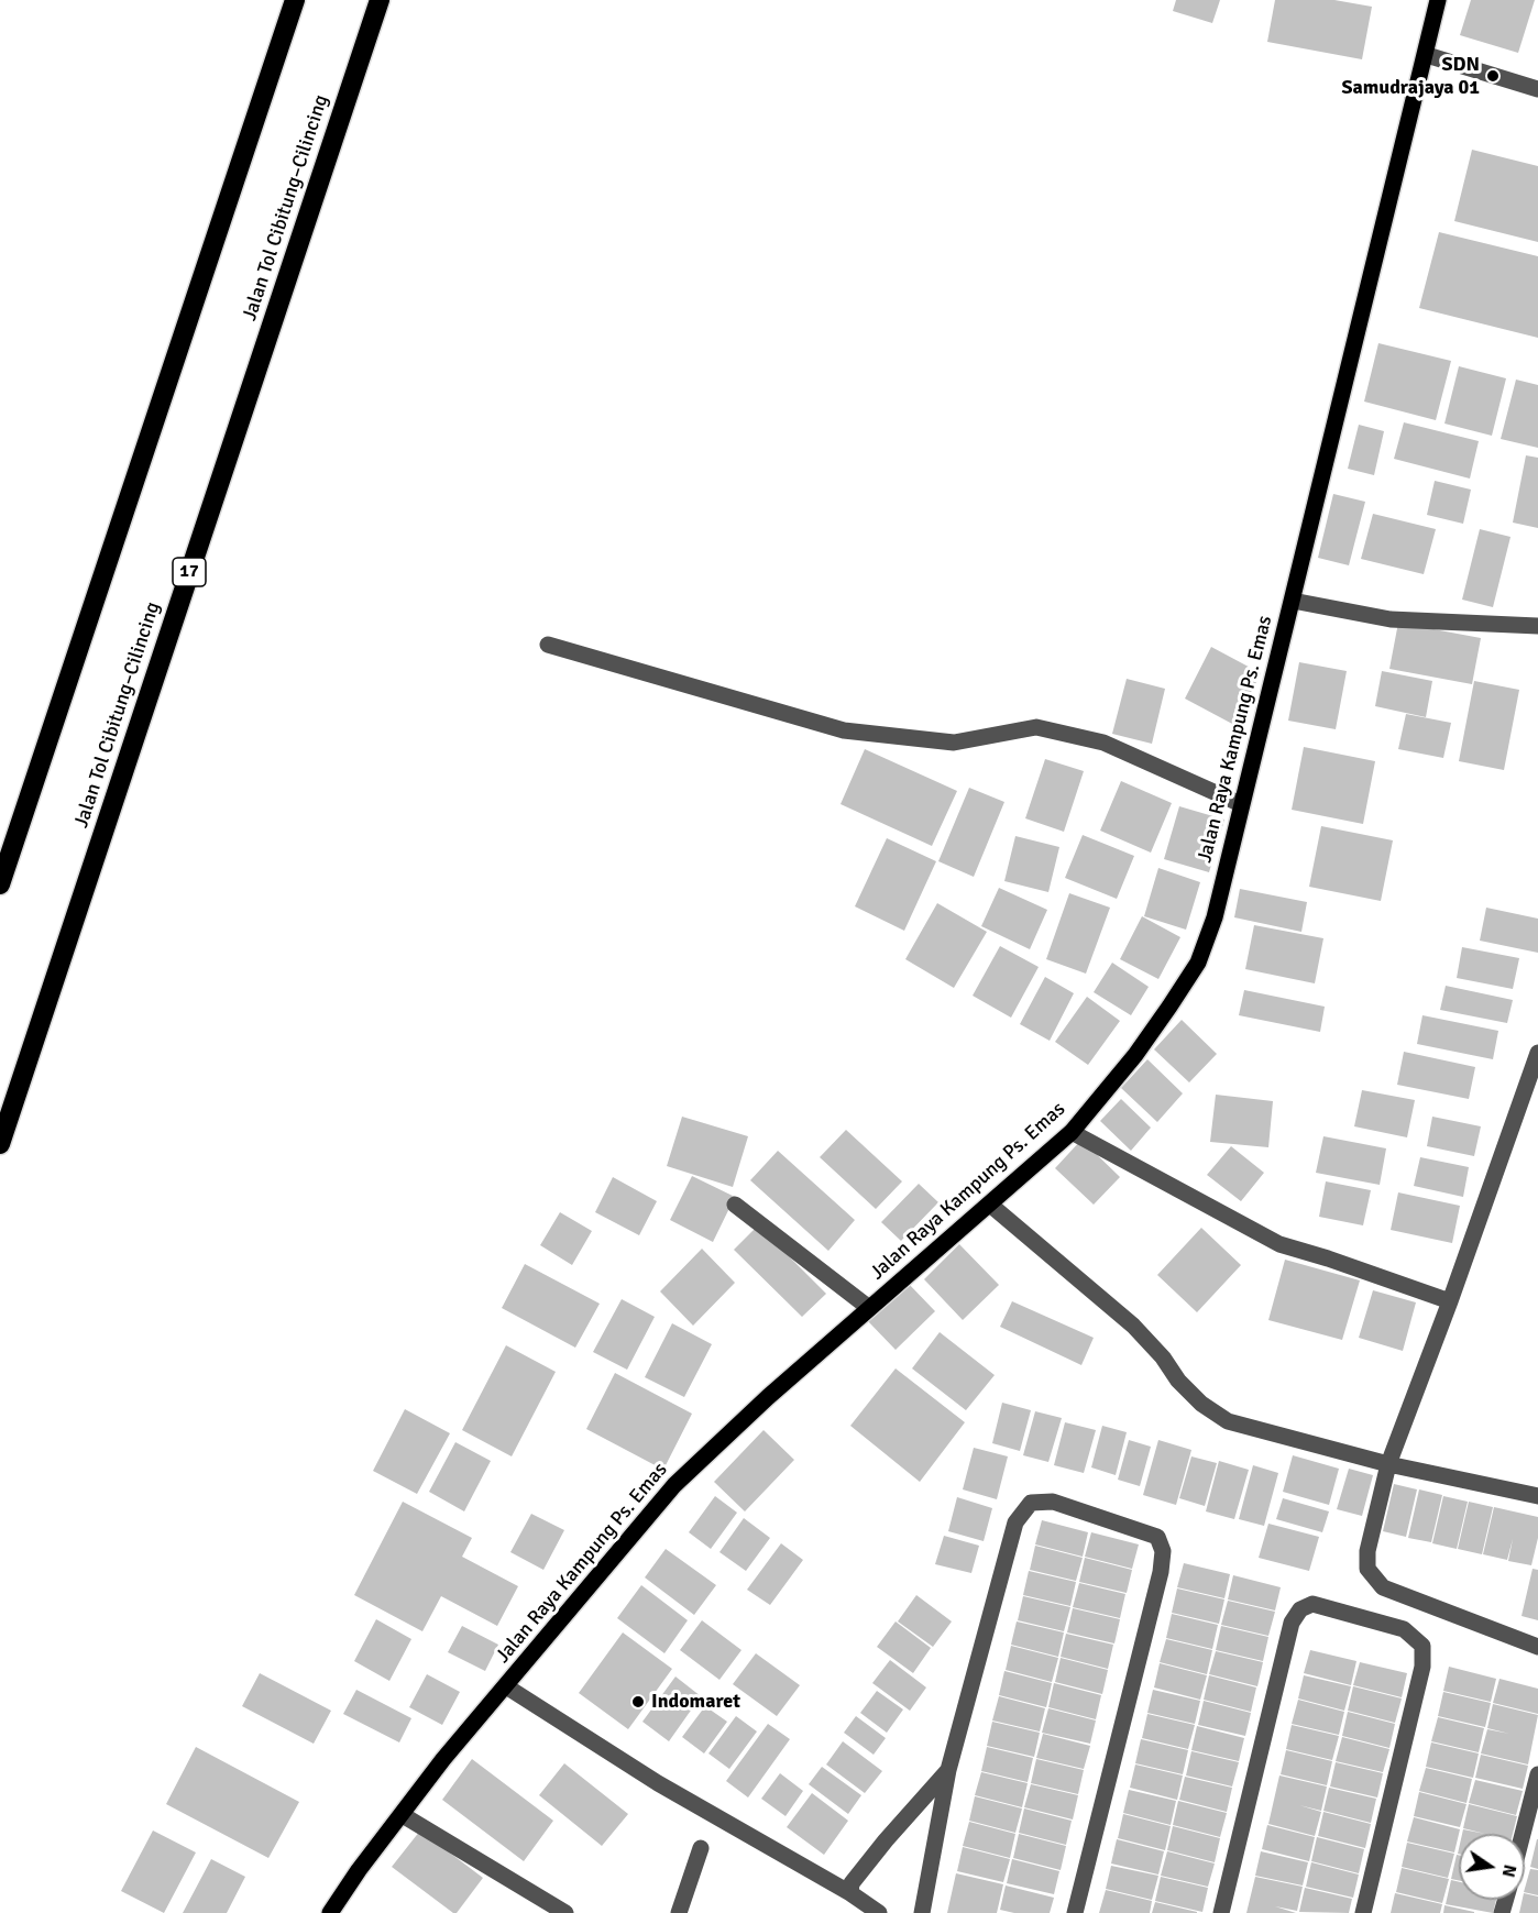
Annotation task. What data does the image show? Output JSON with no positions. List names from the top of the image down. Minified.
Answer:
{"streets":{"highway":["Jalan Tol Cibitung–Cilincing","17"],"main road":["Jalan Raya Kampung Ps. Emas"]},"places":["SDN Samudrajaya 01","Indomaret"],"north":"right"}
